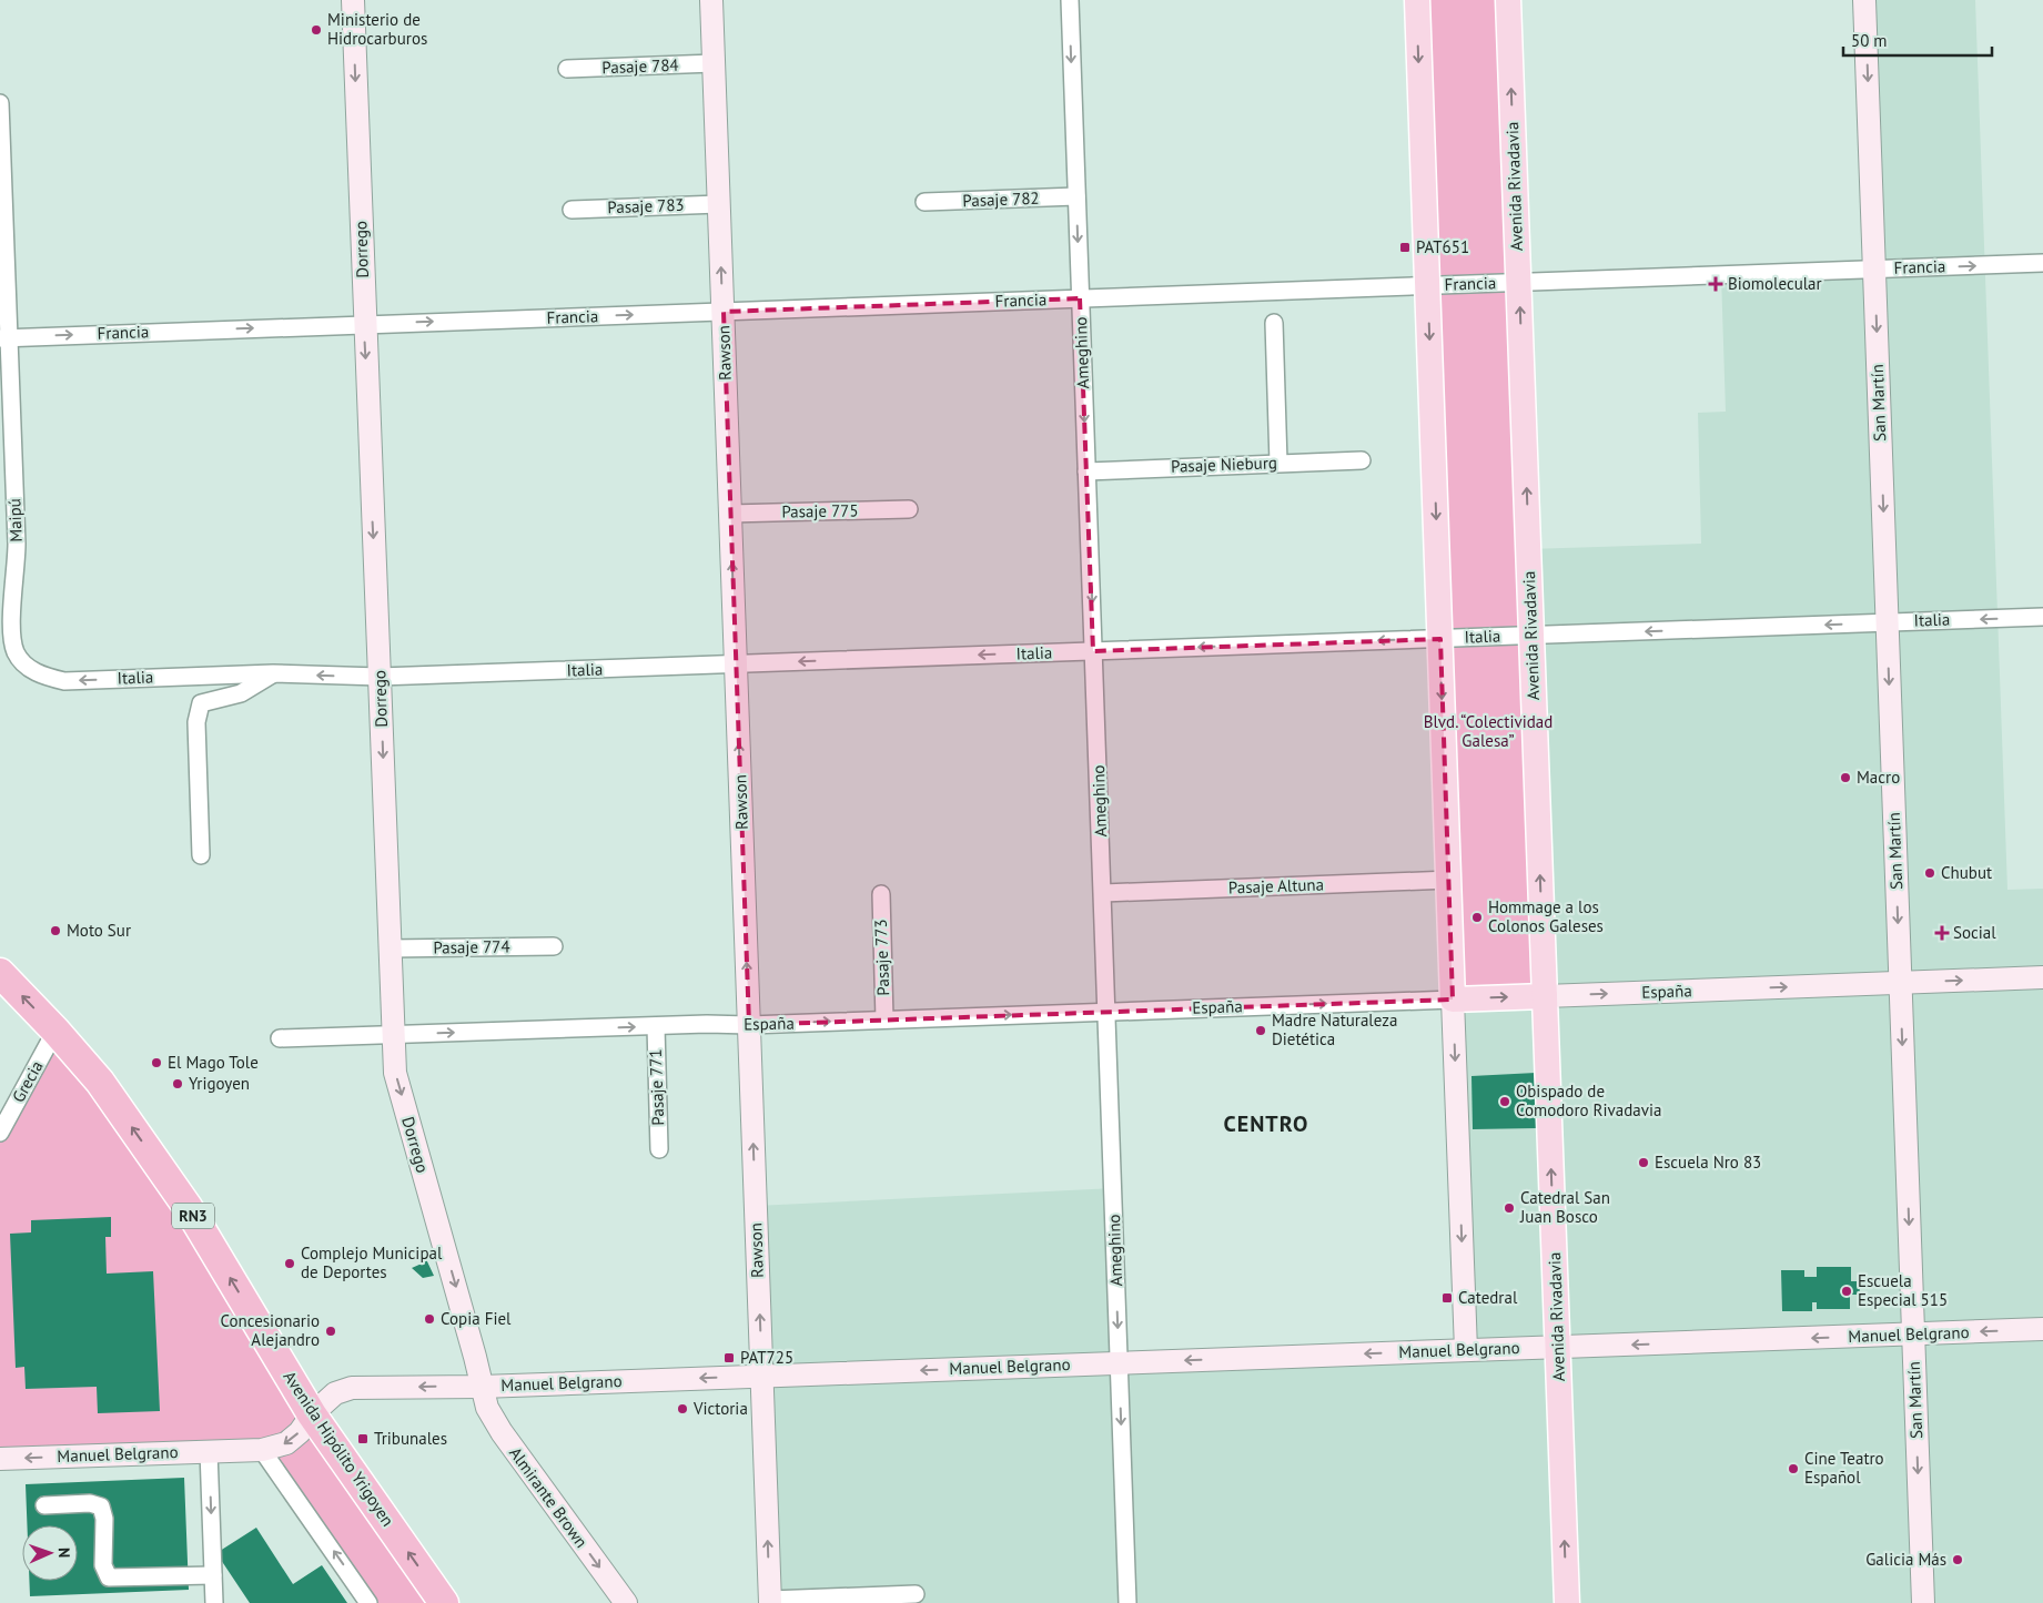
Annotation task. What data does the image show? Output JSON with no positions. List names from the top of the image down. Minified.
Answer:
{"streets":{"highway":["RN3","Avenida Hipólito Yrigoyen"],"main road":["Avenida Rivadavia","España"],"street":["Pasaje 784","Pasaje 782","Pasaje 783","Dorrego","Francia","Rawson","Ameghino","San Martín","Pasaje Nieburg","Pasaje 775","Maipú","Italia","Pasaje Altuna","Pasaje 774","Pasaje 773","Grecia","Pasaje 771","Manuel Belgrano","Almirante Brown"]},"crossings":[["Pasaje 784","Rawson"],["Avenida Rivadavia","Francia"],["Avenida Rivadavia","Italia"],["Avenida Rivadavia","España"],["Avenida Rivadavia","Manuel Belgrano"],["Pasaje 782","Ameghino"],["Pasaje 783","Rawson"],["Dorrego","Francia"],["Dorrego","Italia"],["Dorrego","Pasaje 774"],["Dorrego","España"],["Dorrego","Manuel Belgrano"],["Dorrego","Almirante Brown"],["Francia","Rawson"],["Francia","Ameghino"],["Francia","San Martín"],["Francia","Maipú"],["Rawson","Pasaje 775"],["Rawson","Italia"],["Rawson","España"],["Rawson","Manuel Belgrano"],["Ameghino","Pasaje Nieburg"],["Ameghino","Italia"],["Ameghino","Pasaje Altuna"],["Ameghino","España"],["Ameghino","Manuel Belgrano"],["San Martín","Italia"],["San Martín","España"],["San Martín","Manuel Belgrano"],["Maipú","Italia"],["Pasaje 773","España"],["España","Pasaje 771"],["Grecia","Avenida Hipólito Yrigoyen"],["Manuel Belgrano","Avenida Hipólito Yrigoyen"],["Manuel Belgrano","Almirante Brown"]],"one_way":["Dorrego","Francia","Rawson","Ameghino","San Martín","Italia","España","Manuel Belgrano","Avenida Hipólito Yrigoyen","Almirante Brown"],"districts":["CENTRO"],"parks":["Blvd. “Colectividad Galesa”"],"places":{"other":["Ministerio de Hidrocarburos","Macro","Chubut","Hommage a los Colonos Galeses","Moto Sur","Madre Naturaleza Dietética","El Mago Tole","Yrigoyen","Obispado de Comodoro Rivadavia","Escuela Nro 83","Catedral San Juan Bosco","Complejo Municipal de Deportes","Escuela Especial 515","Copia Fiel","Concesionario Alejandro","Victoria","Cine Teatro Español","Galicia Más"],"transit":["PAT651","Catedral","PAT725","Tribunales"],"health":["Biomolecular","Social"]},"scale_bar":"50 m","north":"right"}
